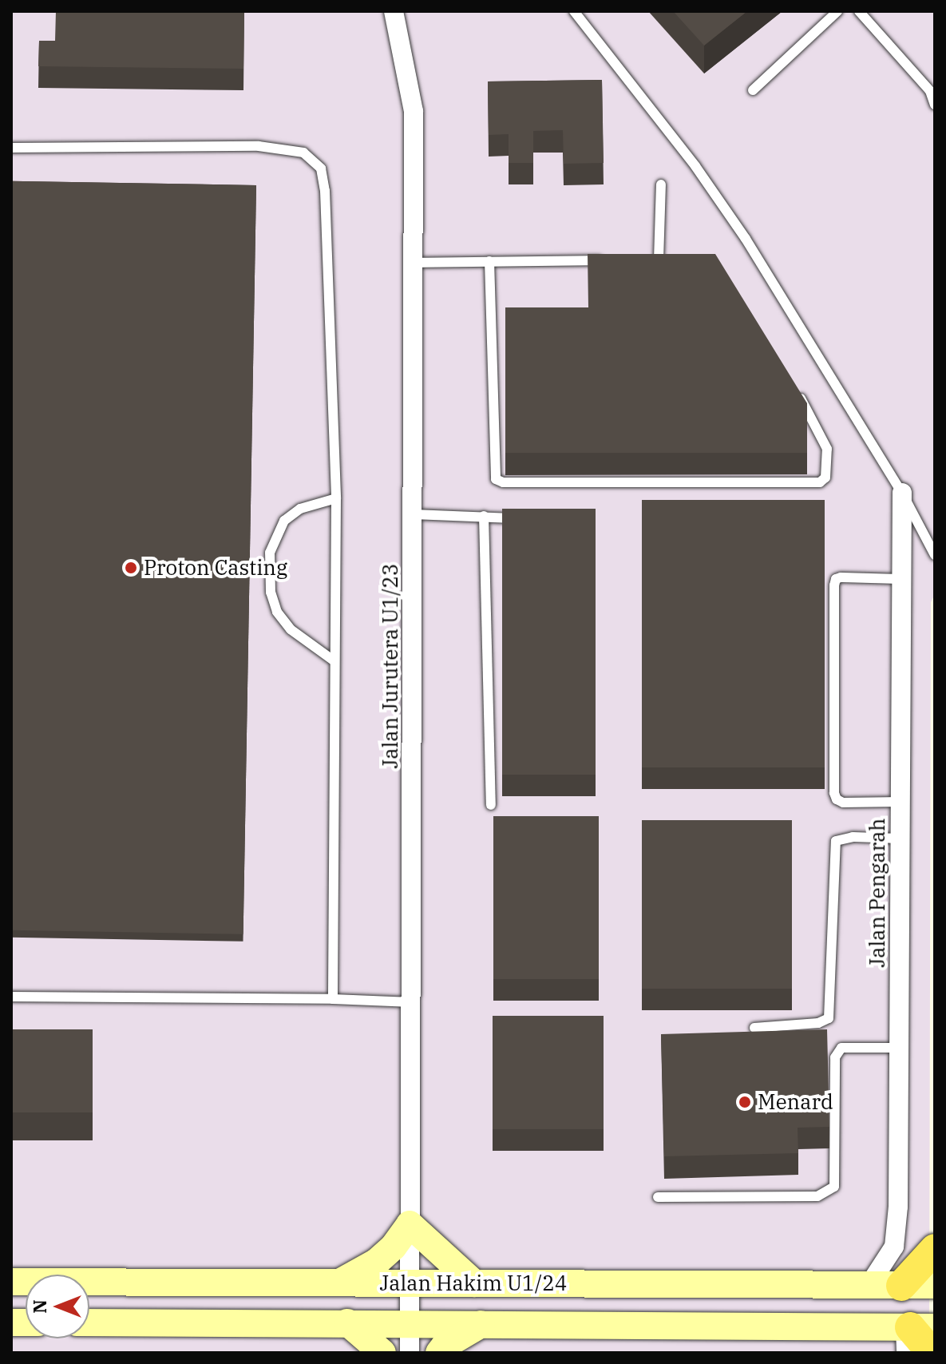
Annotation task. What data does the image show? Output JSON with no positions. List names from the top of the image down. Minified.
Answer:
{"streets":{"street":["Jalan Jurutera U1/23","Jalan Pengarah","Jalan Hakim U1/24"]},"crossings":[["Jalan Jurutera U1/23","Jalan Hakim U1/24"],["Jalan Pengarah","Jalan Hakim U1/24"]],"places":["Proton Casting","Menard"],"north":"left"}
